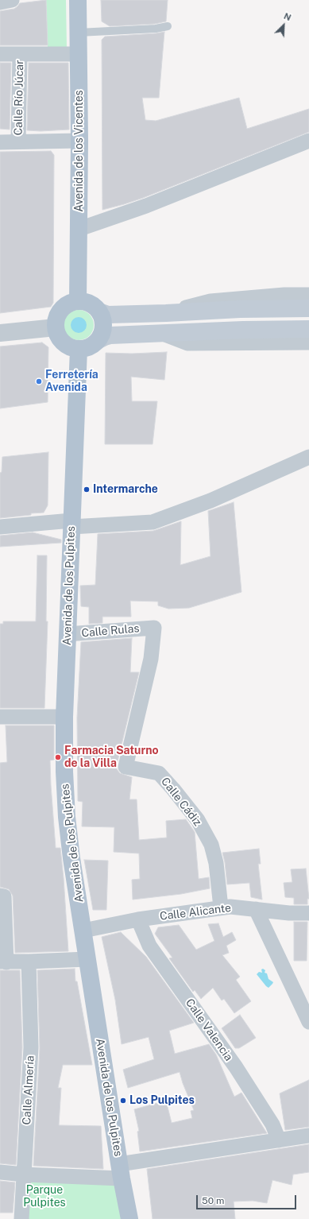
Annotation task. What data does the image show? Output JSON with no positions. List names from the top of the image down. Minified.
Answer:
{"streets":{"main road":["Avenida de los Vicentes","Avenida de los Pulpites"],"street":["Calle Río Júcar","Calle Rulas","Calle Cádiz","Calle Alicante","Calle Valencia","Calle Almería"]},"crossings":[["Avenida de los Vicentes","Avenida de los Pulpites"],["Avenida de los Pulpites","Calle Rulas"],["Avenida de los Pulpites","Calle Alicante"],["Calle Rulas","Calle Cádiz"],["Calle Cádiz","Calle Alicante"],["Calle Alicante","Calle Valencia"]],"parks":["Parque Pulpites"],"places":["Ferretería Avenida","Intermarche","Farmacia Saturno de la Villa","Los Pulpites"],"scale_bar":"50 m","north":"top right"}
